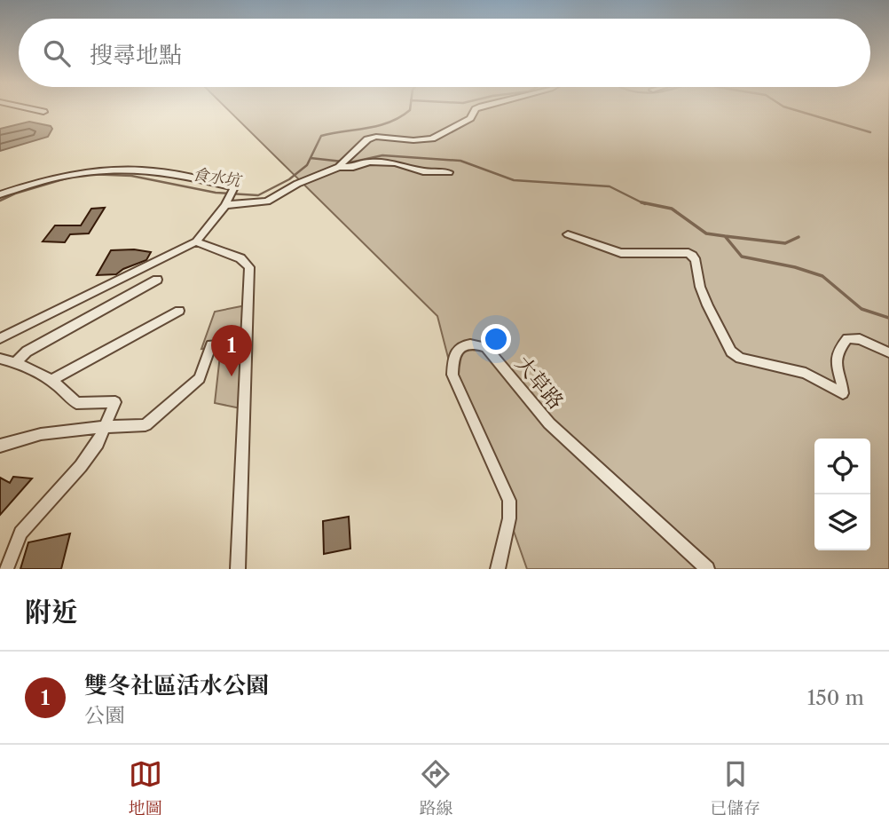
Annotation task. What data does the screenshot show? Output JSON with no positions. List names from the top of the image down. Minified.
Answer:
{"streets":{"street":["大草路"]},"water":["食水坑"],"page":{"search":"搜尋地點","pins":"1","heading":"附近","list":[{"mark":"1","name":"雙冬社區活水公園","note":"公園","value":"150 m"}],"nav":["地圖","路線","已儲存"]}}
